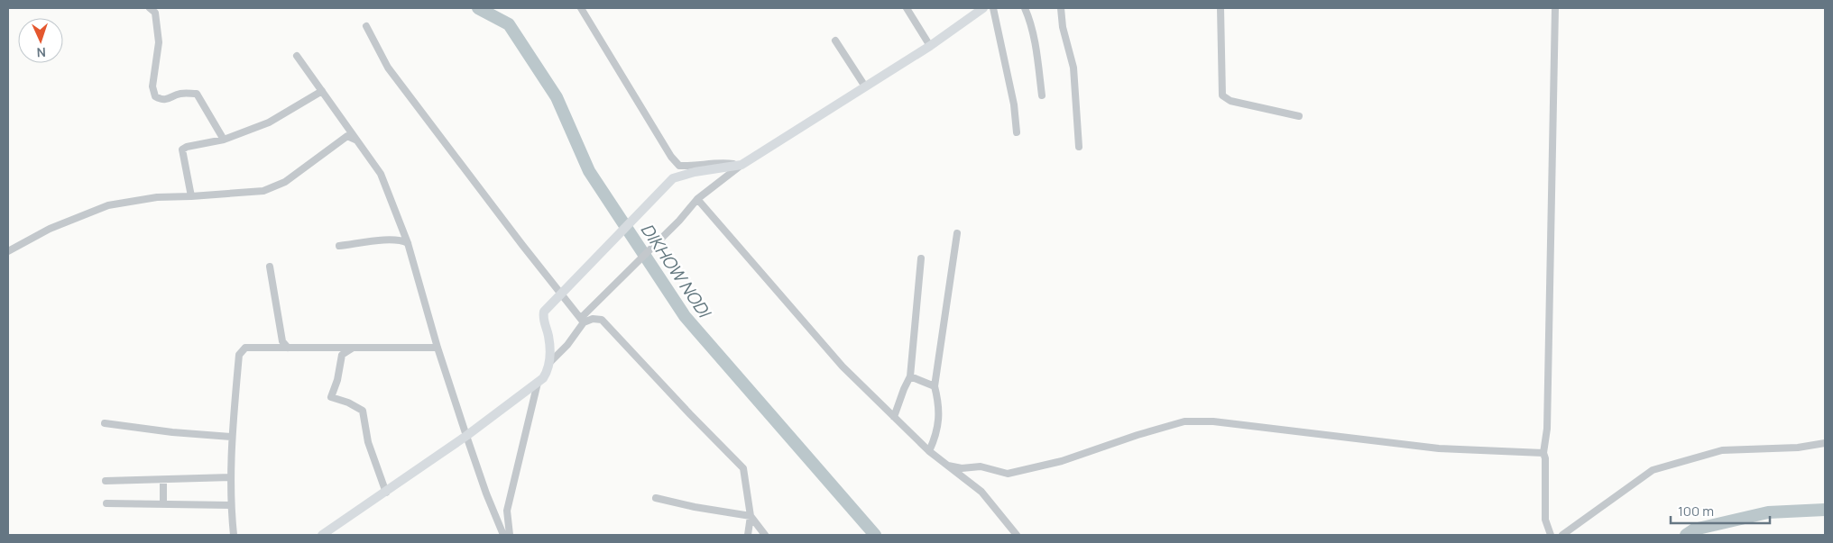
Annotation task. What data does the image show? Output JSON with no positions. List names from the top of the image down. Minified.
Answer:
{"water":["DIKHOW NODI"],"scale_bar":"100 m","north":"bottom"}
